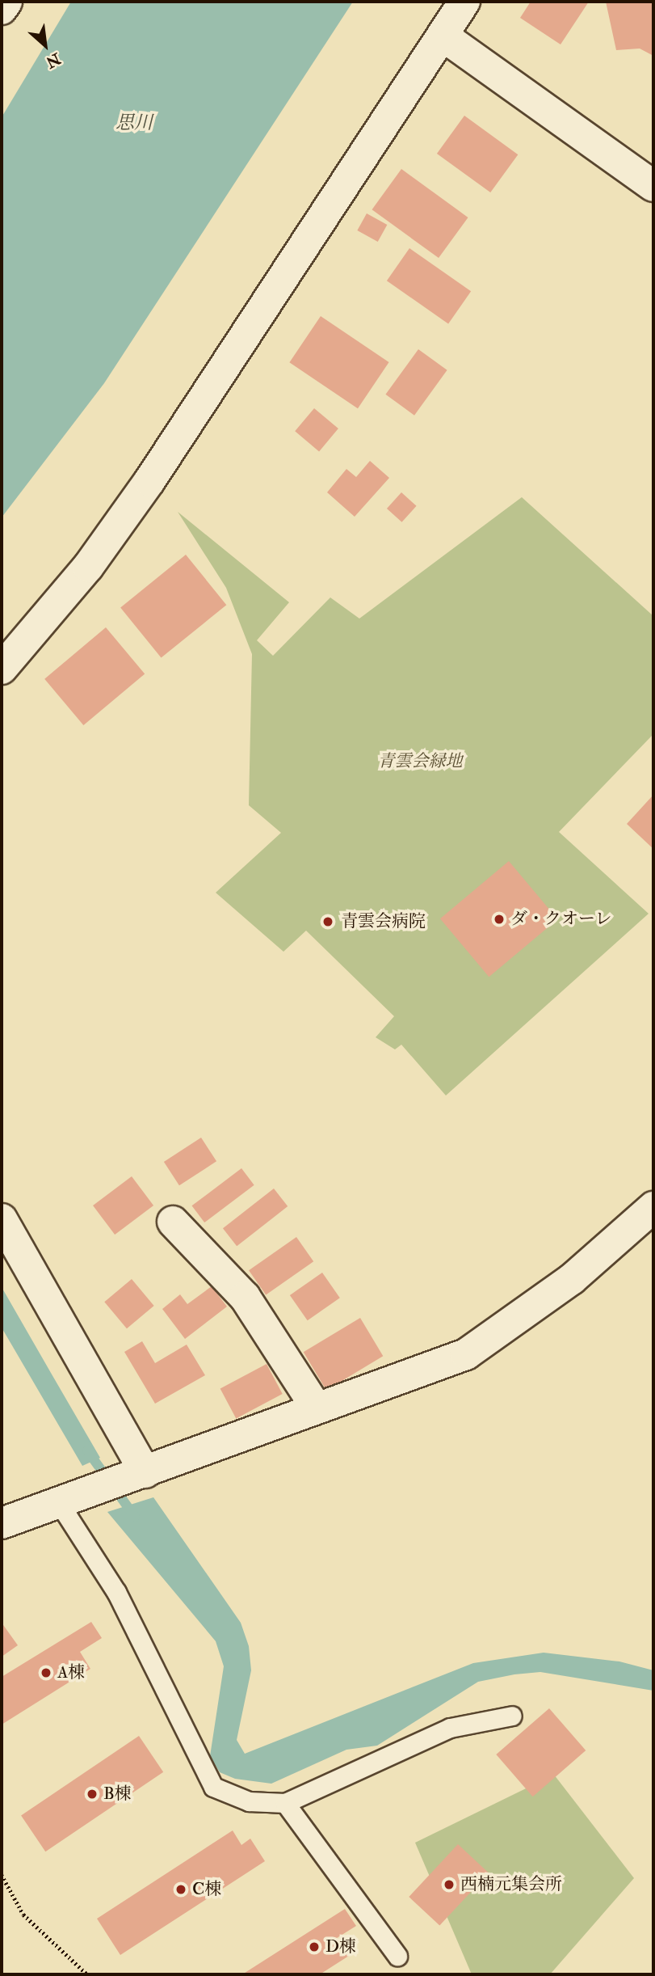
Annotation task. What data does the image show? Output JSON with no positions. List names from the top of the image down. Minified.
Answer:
{"water":["思川"],"parks":["青雲会緑地"],"places":["ダ・クオーレ","青雲会病院","A棟","B棟","西楠元集会所","C棟","D棟"],"north":"bottom right"}
